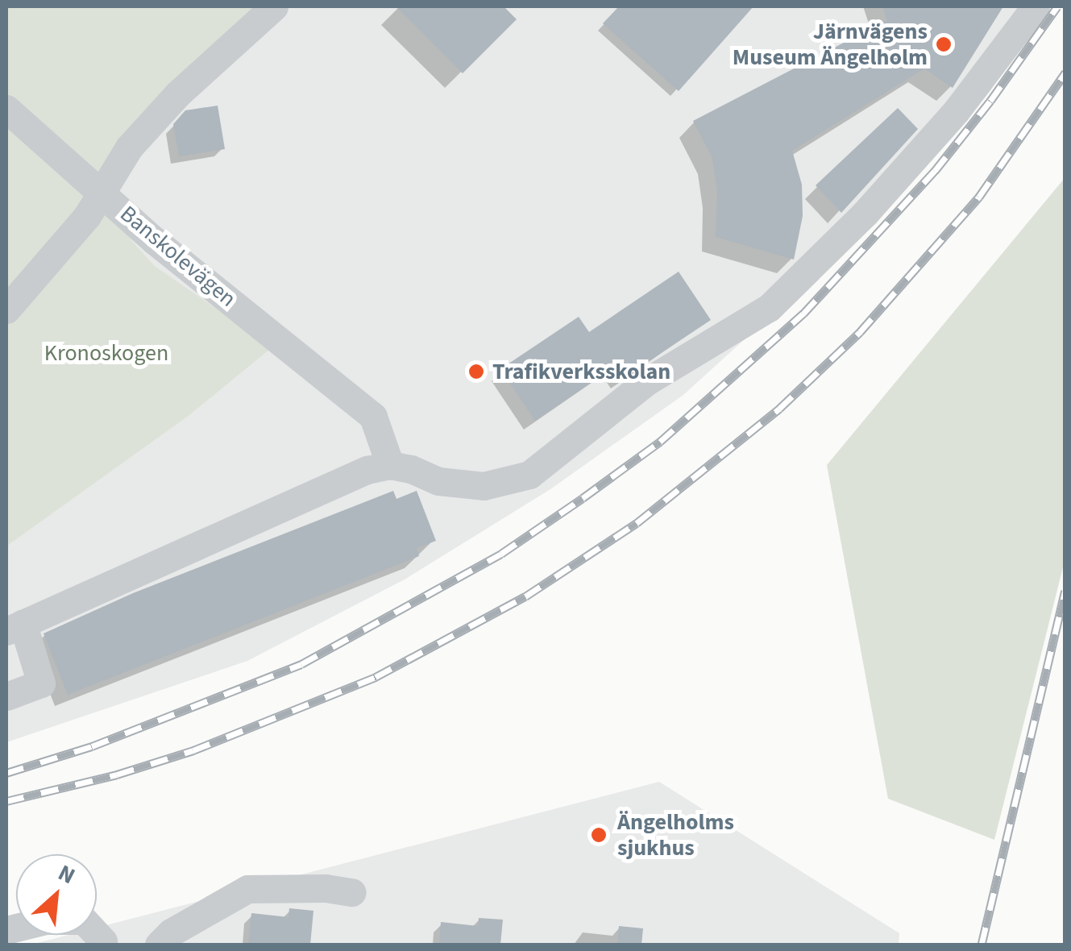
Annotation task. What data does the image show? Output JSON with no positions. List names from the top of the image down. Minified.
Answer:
{"streets":{"street":["Banskolevägen"]},"parks":["Kronoskogen"],"places":["Järnvägens Museum Ängelholm","Trafikverksskolan","Ängelholms sjukhus"],"north":"top right"}
